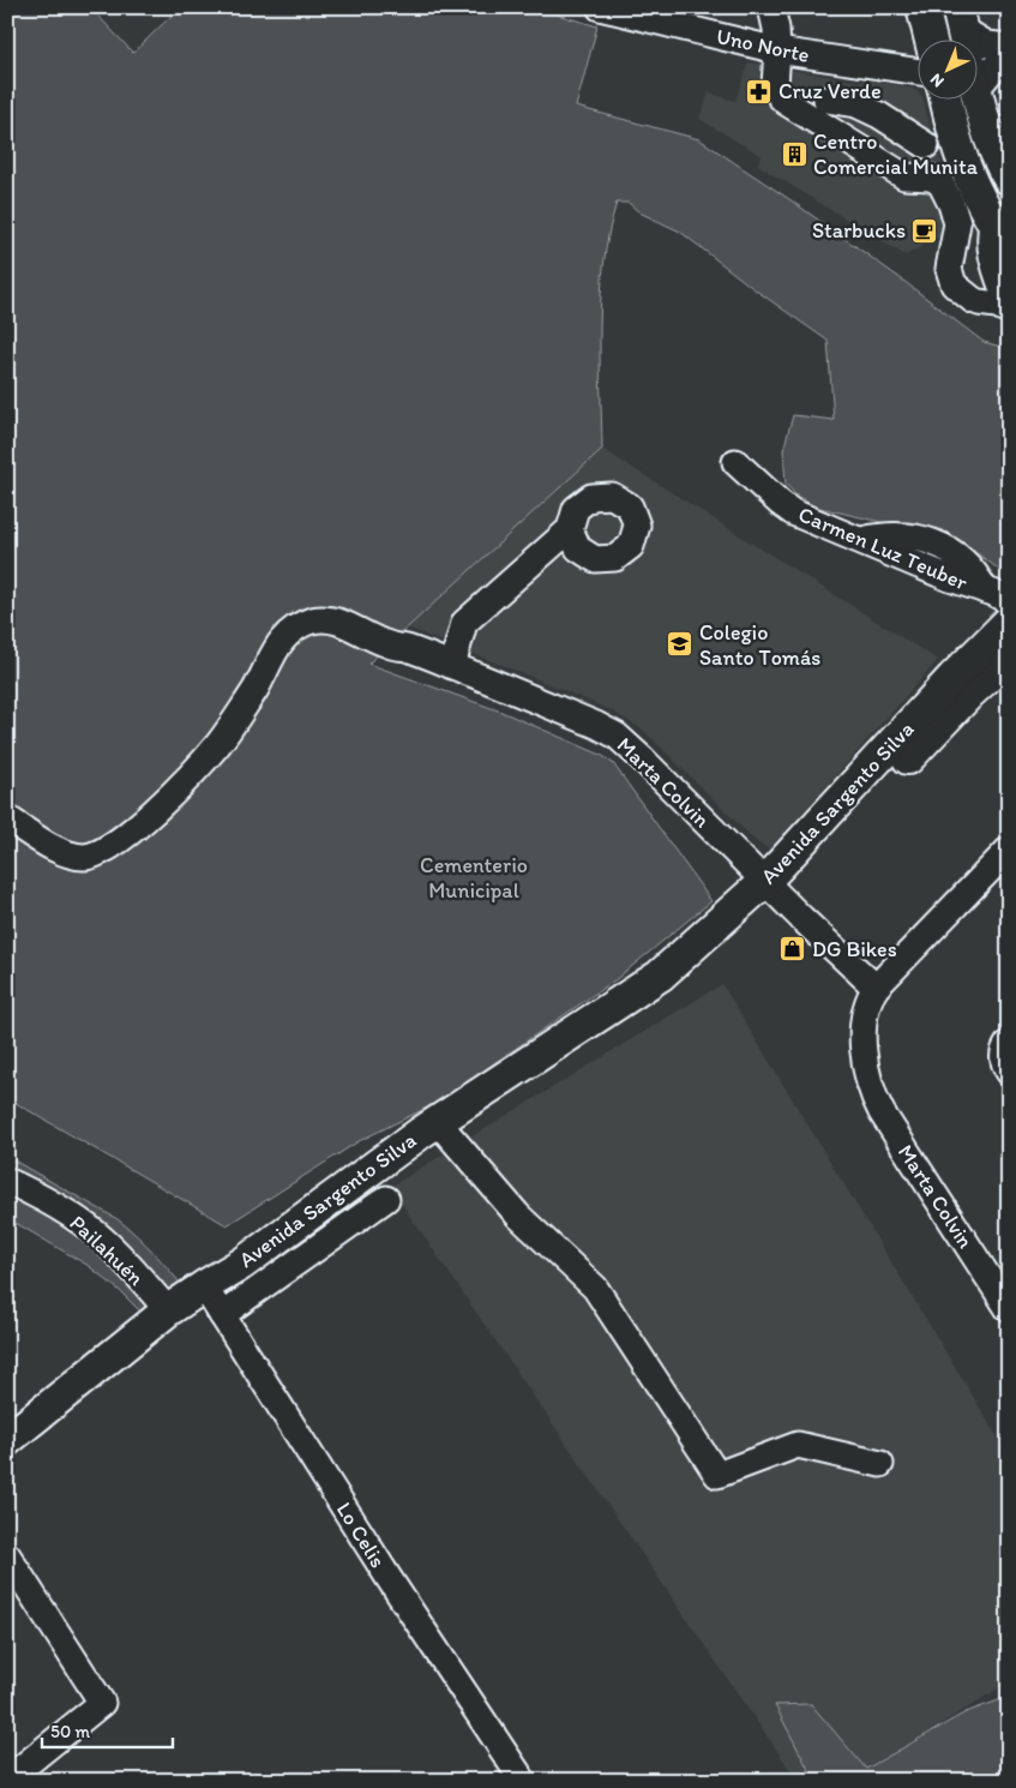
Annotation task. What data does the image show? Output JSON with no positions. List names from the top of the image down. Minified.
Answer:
{"streets":{"main road":["Avenida Sargento Silva"],"street":["Uno Norte","Carmen Luz Teuber","Marta Colvin","Pailahuén","Lo Celis"]},"crossings":[["Marta Colvin","Avenida Sargento Silva"],["Avenida Sargento Silva","Pailahuén"],["Avenida Sargento Silva","Lo Celis"]],"parks":["Cementerio Municipal"],"places":{"pharmacy":["Cruz Verde"],"building":["Centro Comercial Munita"],"cafe":["Starbucks"],"school or university":["Colegio Santo Tomás"],"shop":["DG Bikes"]},"scale_bar":"50 m","north":"bottom left"}
